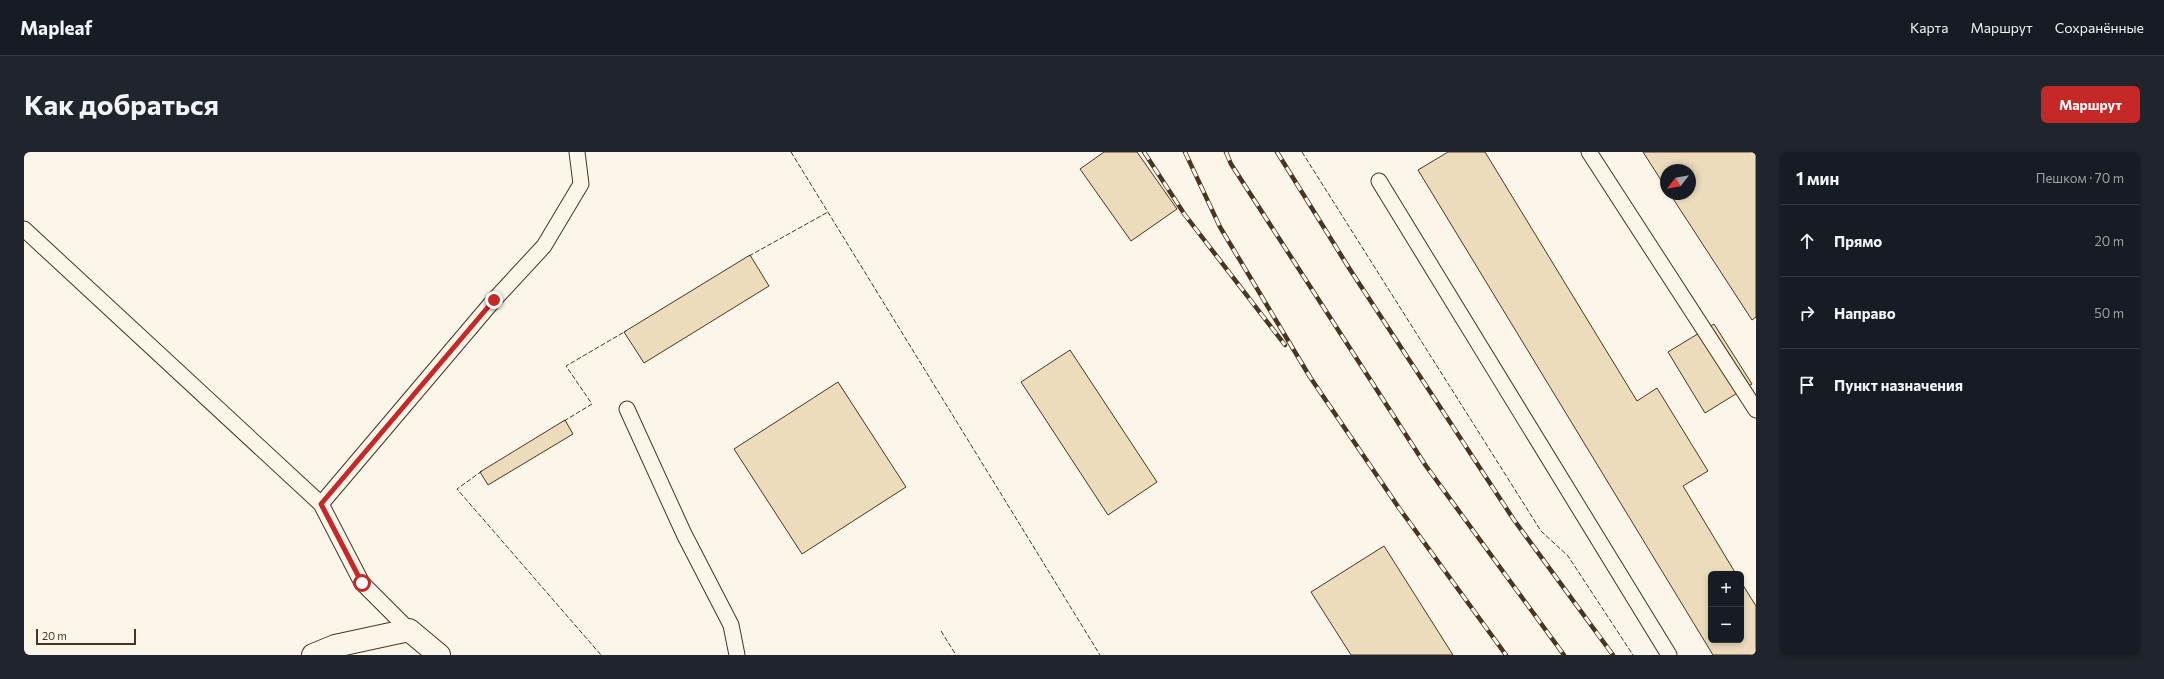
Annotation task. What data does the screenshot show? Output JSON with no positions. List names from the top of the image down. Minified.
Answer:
{"scale_bar":"20 m","north":"bottom left","page":{"header":"Mapleaf","nav":["Карта","Маршрут","Сохранённые"],"buttons":"Маршрут","title":"Как добраться","heading":["1 мин","Пешком · 70 m"],"list":[["Прямо","20 m"],["Направо","50 m"],"Пункт назначения"],"map_buttons":["+","−"],"scale":"20 m"}}
